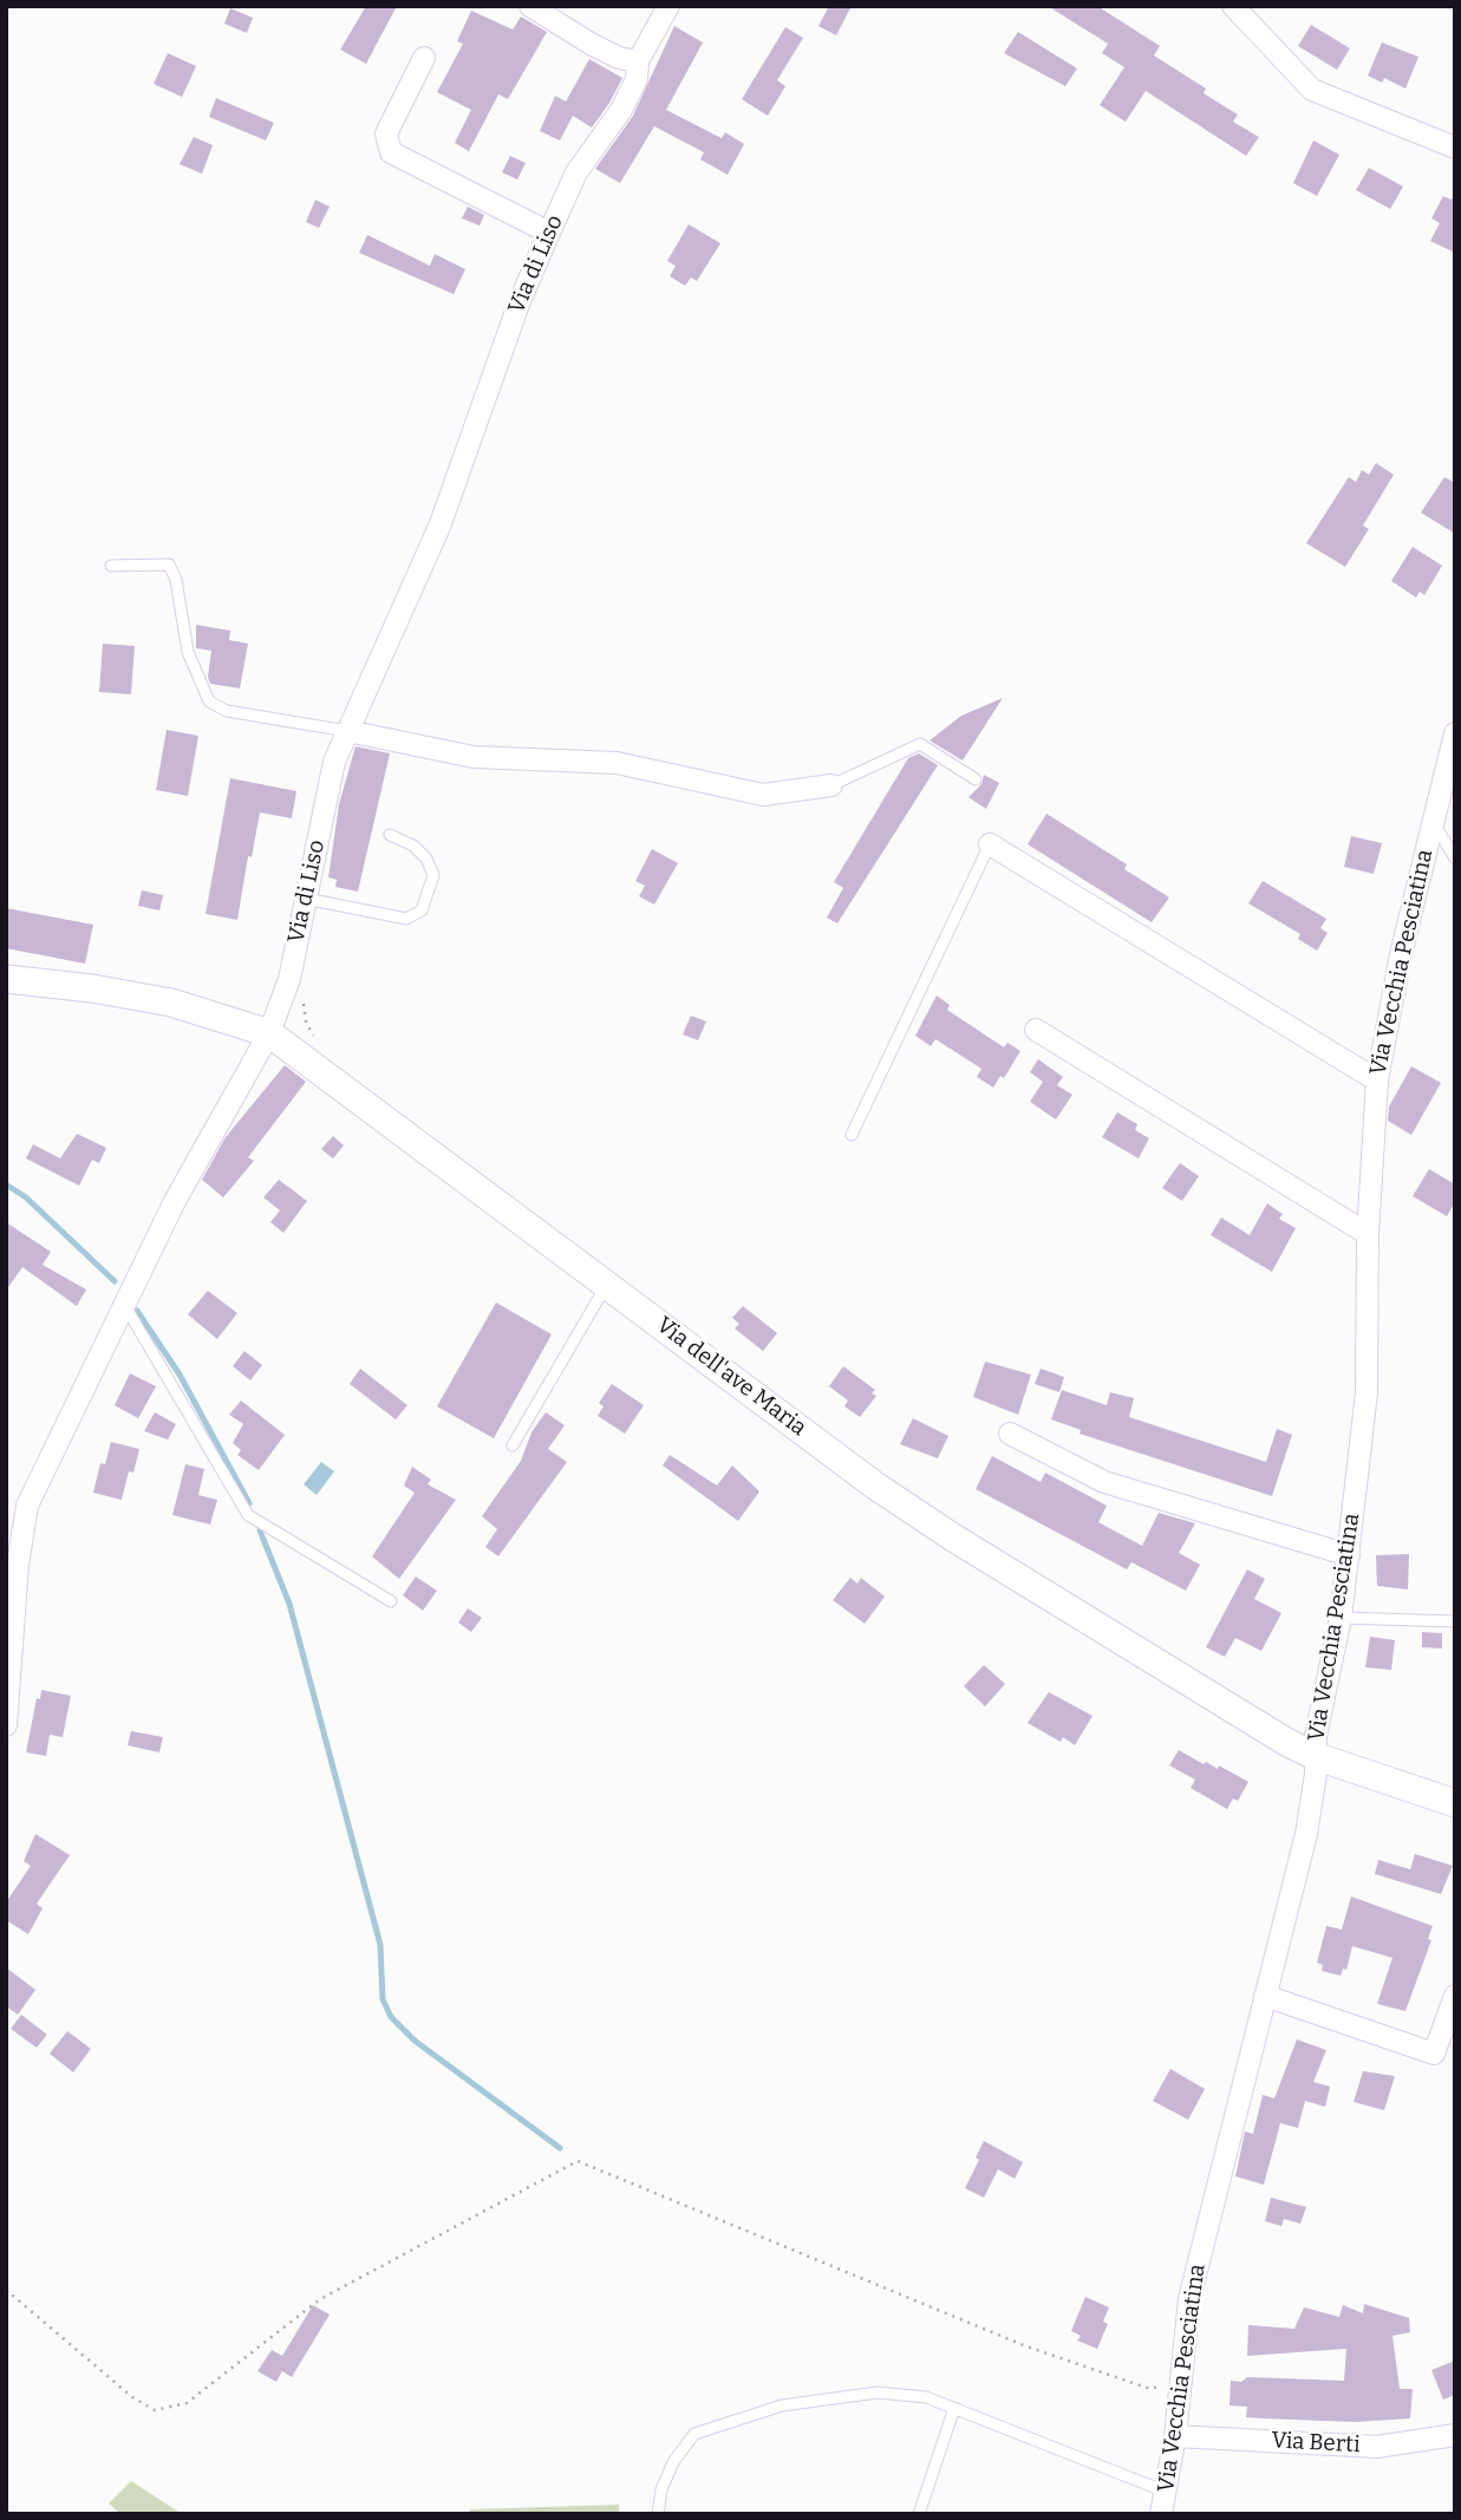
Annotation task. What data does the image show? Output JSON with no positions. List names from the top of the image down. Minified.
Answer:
{"streets":{"street":["Via di Liso","Via Vecchia Pesciatina","Via dell'ave Maria","Via Berti"]},"crossings":[["Via di Liso","Via dell'ave Maria"],["Via Vecchia Pesciatina","Via dell'ave Maria"],["Via Vecchia Pesciatina","Via Berti"]]}
